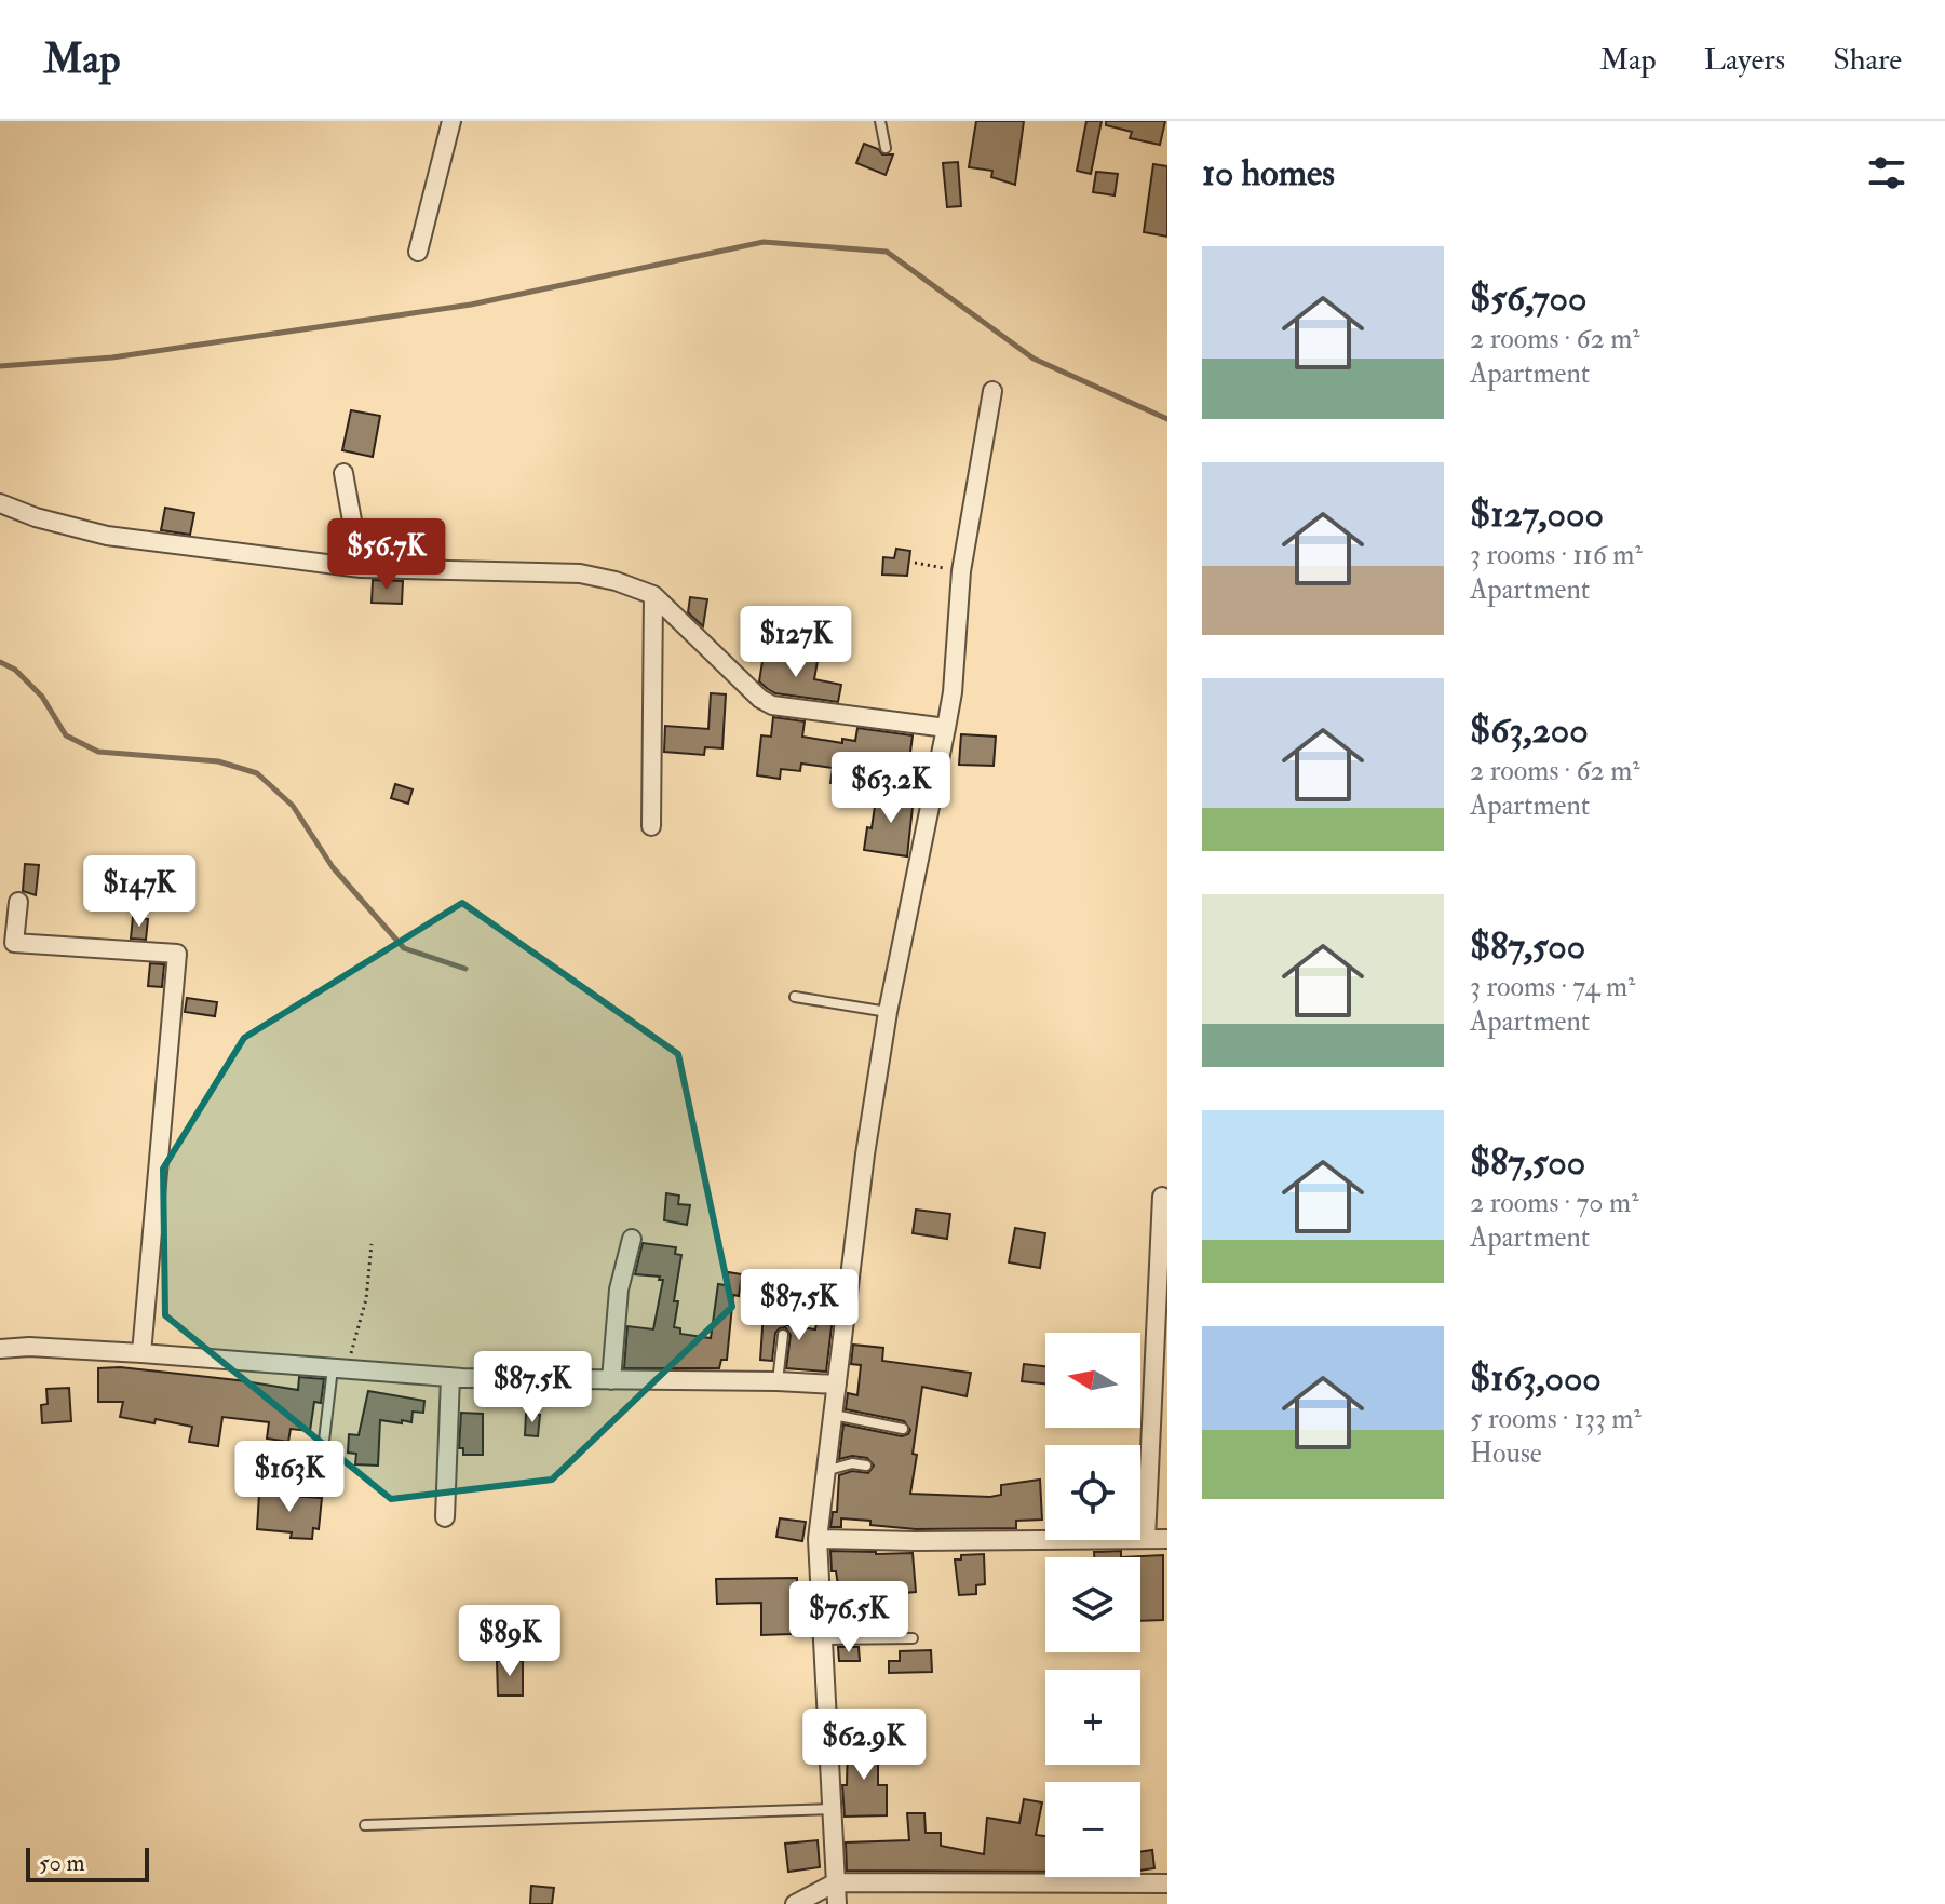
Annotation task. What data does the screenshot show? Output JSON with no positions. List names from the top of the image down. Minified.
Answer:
{"scale_bar":"50 m","north":"left","page":{"header":"Map","nav":["Map","Layers","Share"],"heading":"10 homes","list":[{"name":"$56,700","note":"2 rooms · 62 m² · Apartment"},{"name":"$127,000","note":"3 rooms · 116 m² · Apartment"},{"name":"$63,200","note":"2 rooms · 62 m² · Apartment"},{"name":"$87,500","note":"3 rooms · 74 m² · Apartment"},{"name":"$87,500","note":"2 rooms · 70 m² · Apartment"},{"name":"$163,000","note":"5 rooms · 133 m² · House"}],"price":["$56.7K","$127K","$63.2K","$147K","$87.5K","$87.5K","$163K","$76.5K","$89K","$62.9K"],"map_buttons":["+","−"],"scale":"50 m"}}
